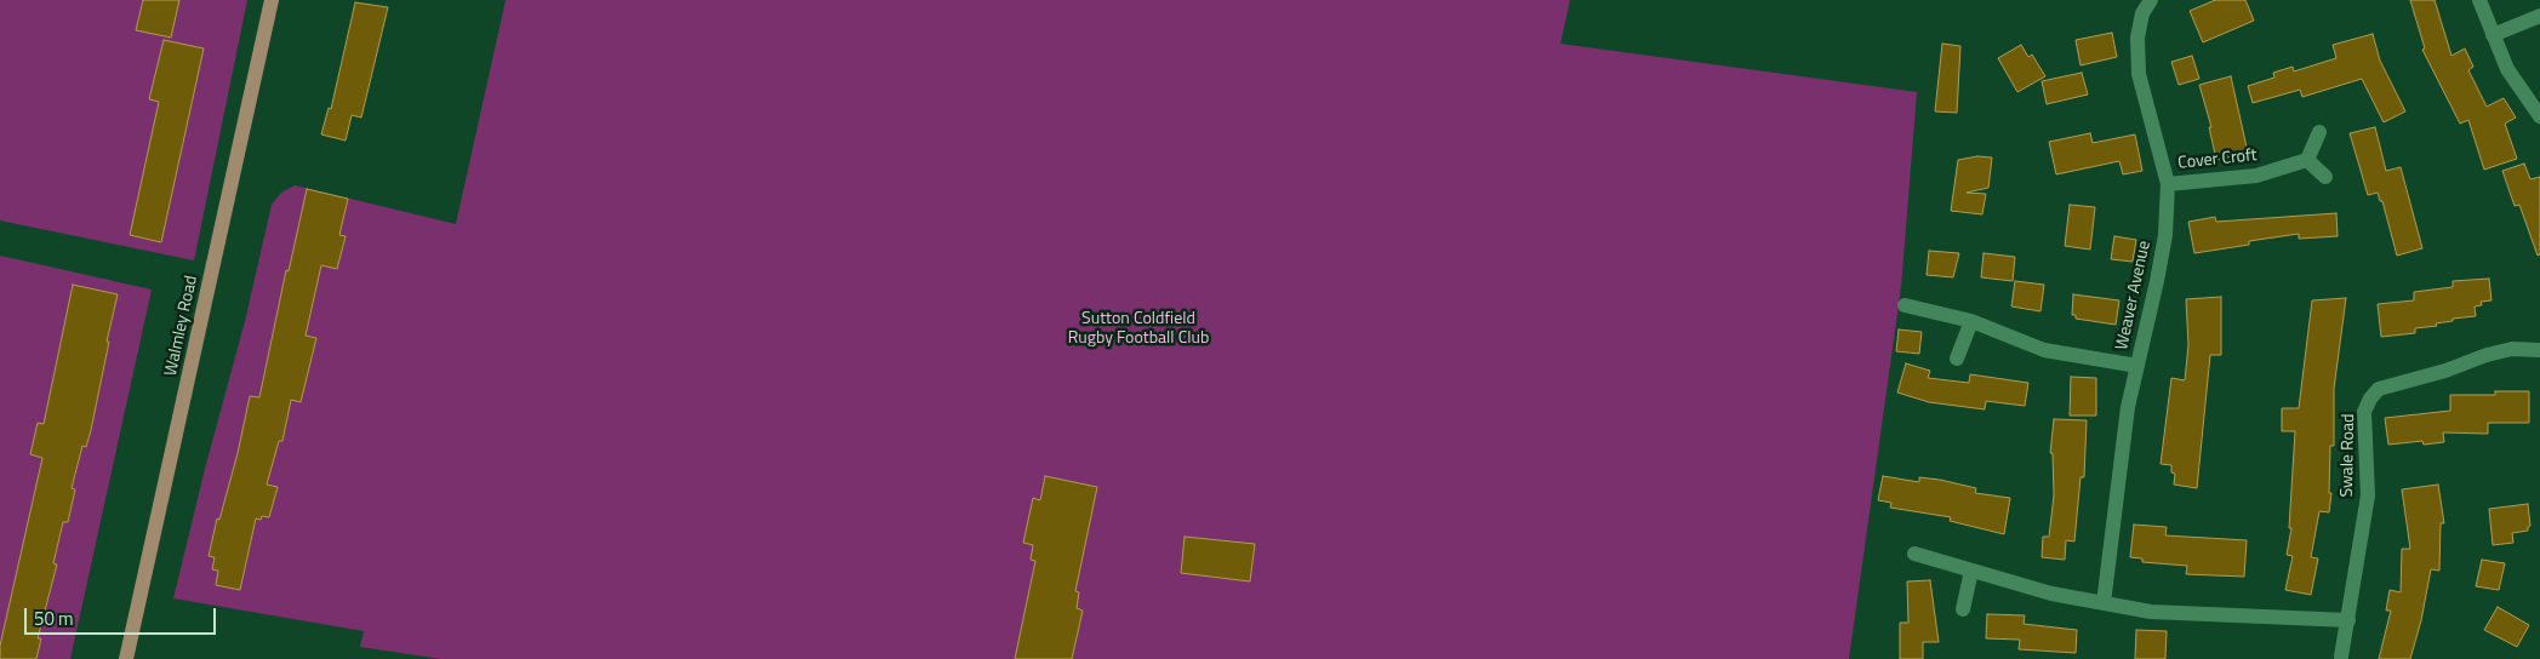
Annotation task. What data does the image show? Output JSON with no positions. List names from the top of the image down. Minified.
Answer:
{"streets":{"main road":["Walmley Road"],"street":["Cover Croft","Weaver Avenue","Swale Road"]},"crossings":[["Cover Croft","Weaver Avenue"]],"parks":["Sutton Coldfield Rugby Football Club"],"scale_bar":"50 m"}
